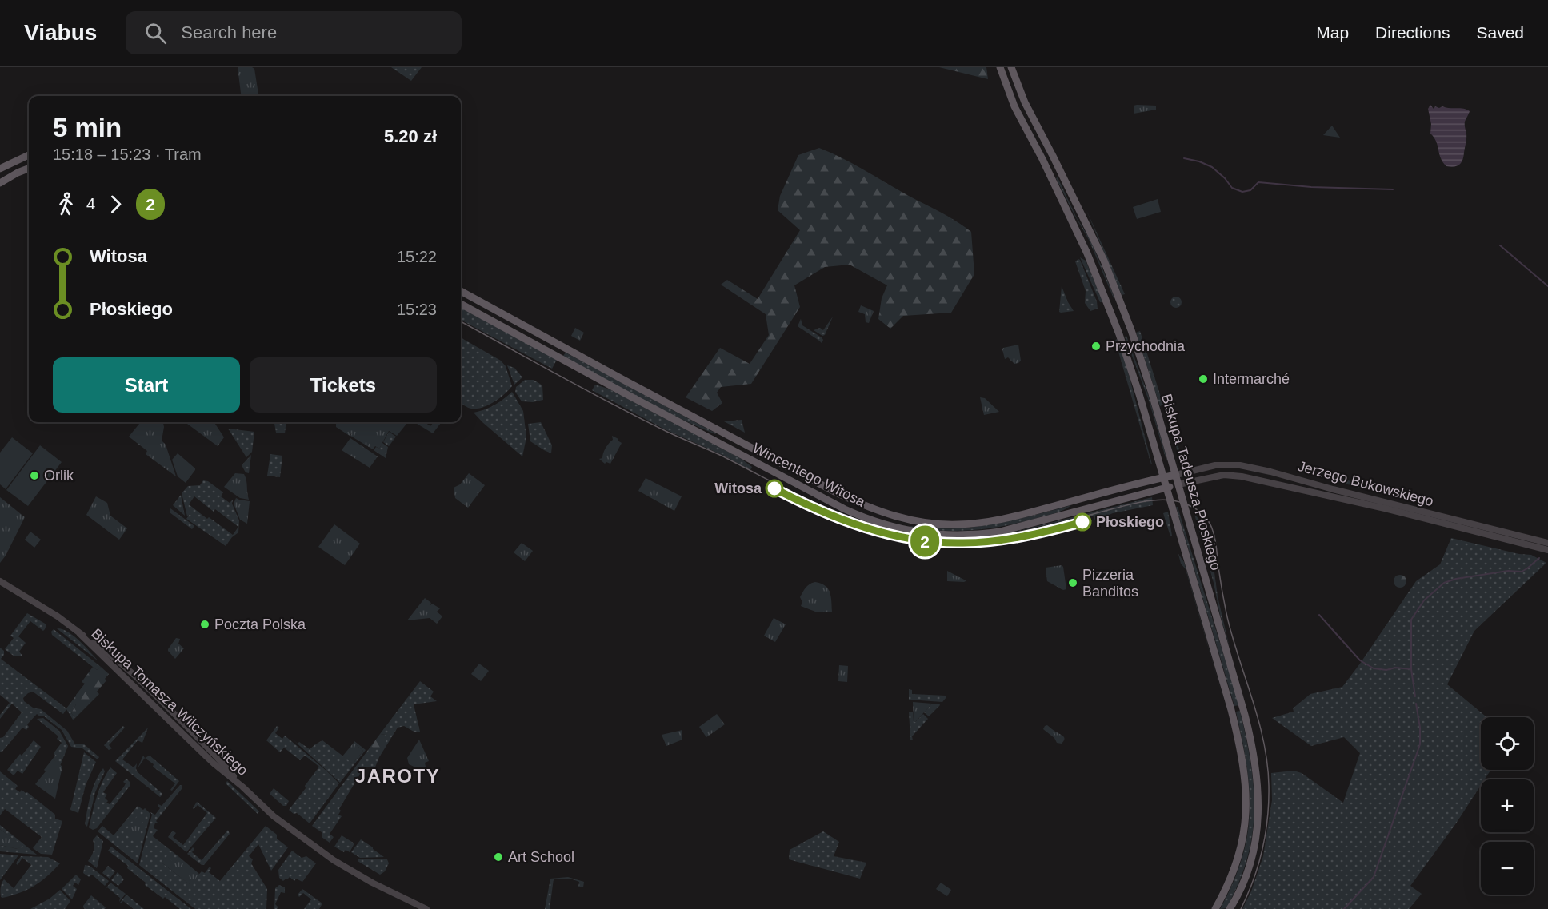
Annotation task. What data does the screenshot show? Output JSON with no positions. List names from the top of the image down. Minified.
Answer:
{"streets":{"main road":["Wincentego Witosa","Biskupa Tadeusza Płoskiego"],"street":["Jerzego Bukowskiego","Biskupa Tomasza Wilczyńskiego"]},"crossings":[["Wincentego Witosa","Biskupa Tadeusza Płoskiego"],["Wincentego Witosa","Jerzego Bukowskiego"],["Biskupa Tadeusza Płoskiego","Jerzego Bukowskiego"]],"districts":["JAROTY"],"places":["Przychodnia","Intermarché","Orlik","Witosa","Płoskiego","Pizzeria Banditos","Poczta Polska","Art School"],"lines":["tram line 2"],"page":{"header":"Viabus","search":"Search here","nav":["Map","Directions","Saved"],"on_map":"2","heading":["5 min","15:18 – 15:23 · Tram","5.20 zł"],"legs":["4","2"],"list":[{"name":"Witosa","value":"15:22"},{"name":"Płoskiego","value":"15:23"}],"buttons":["Start","Tickets"],"map_buttons":["+","−"]}}
